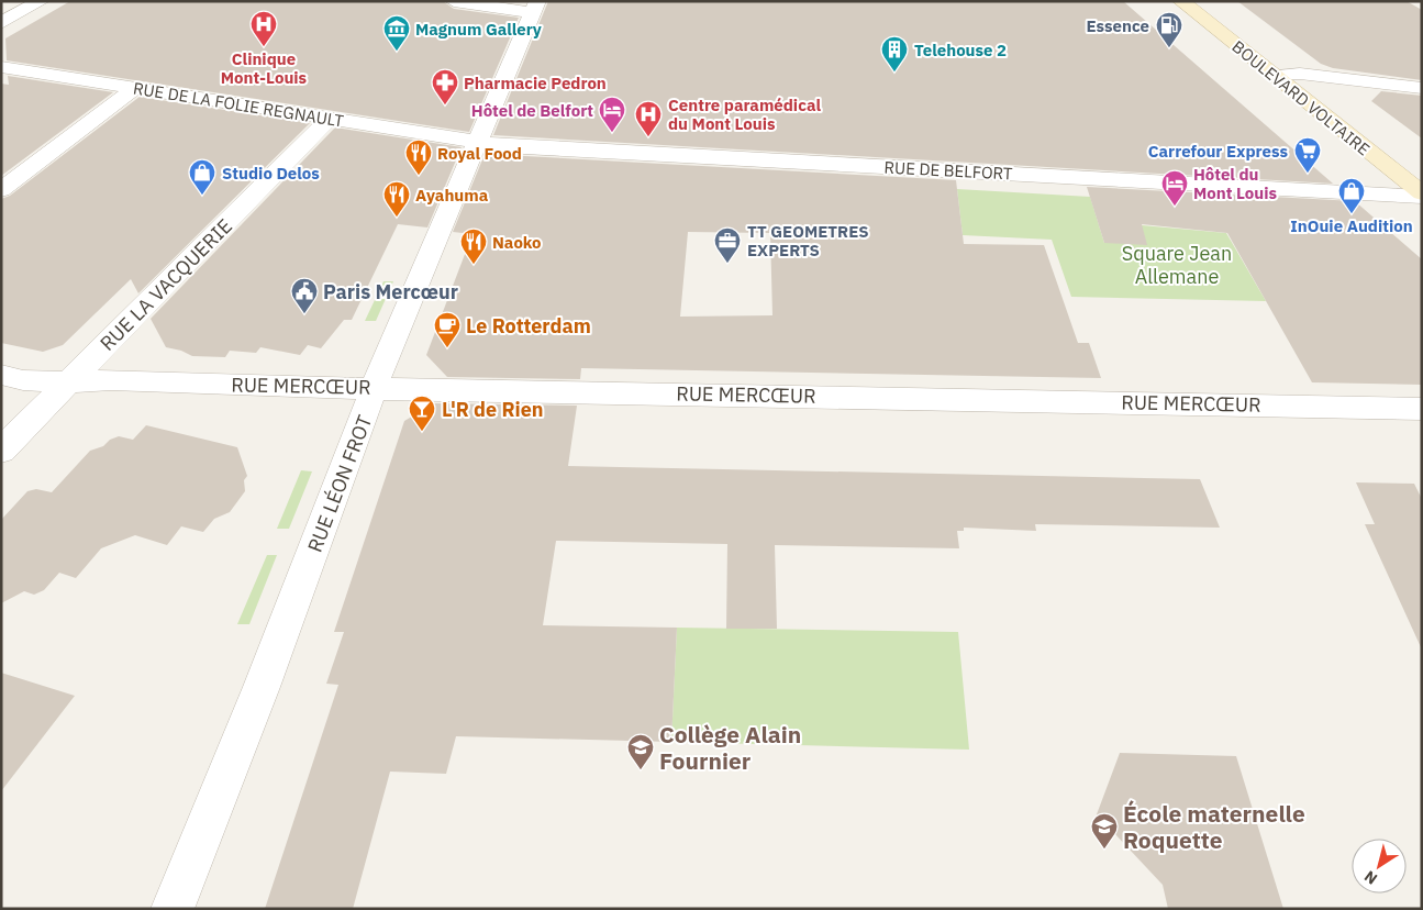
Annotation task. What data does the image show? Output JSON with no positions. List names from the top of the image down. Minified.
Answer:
{"streets":{"main road":["BOULEVARD VOLTAIRE"],"street":["RUE DE LA FOLIE REGNAULT","RUE DE BELFORT","RUE LA VACQUERIE","RUE MERCŒUR","RUE LÉON FROT"]},"crossings":[["BOULEVARD VOLTAIRE","RUE DE BELFORT"],["RUE DE LA FOLIE REGNAULT","RUE DE BELFORT"],["RUE DE LA FOLIE REGNAULT","RUE LA VACQUERIE"],["RUE DE LA FOLIE REGNAULT","RUE LÉON FROT"],["RUE DE BELFORT","RUE LÉON FROT"],["RUE LA VACQUERIE","RUE MERCŒUR"],["RUE MERCŒUR","RUE LÉON FROT"]],"parks":["Square Jean Allemane"],"places":{"hospital":["Clinique Mont-Louis","Centre paramédical du Mont Louis"],"fuel station":["Essence"],"museum":["Magnum Gallery"],"building":["Telehouse 2"],"pharmacy":["Pharmacie Pedron"],"hotel":["Hôtel de Belfort","Hôtel du Mont Louis"],"supermarket":["Carrefour Express"],"restaurant":["Royal Food","Ayahuma","Naoko"],"shop":["Studio Delos","InOuie Audition"],"office":["TT GEOMETRES EXPERTS"],"public building":["Paris Mercœur"],"cafe":["Le Rotterdam"],"bar":["L'R de Rien"],"school or university":["Collège Alain Fournier","École maternelle Roquette"]},"north":"bottom left"}
